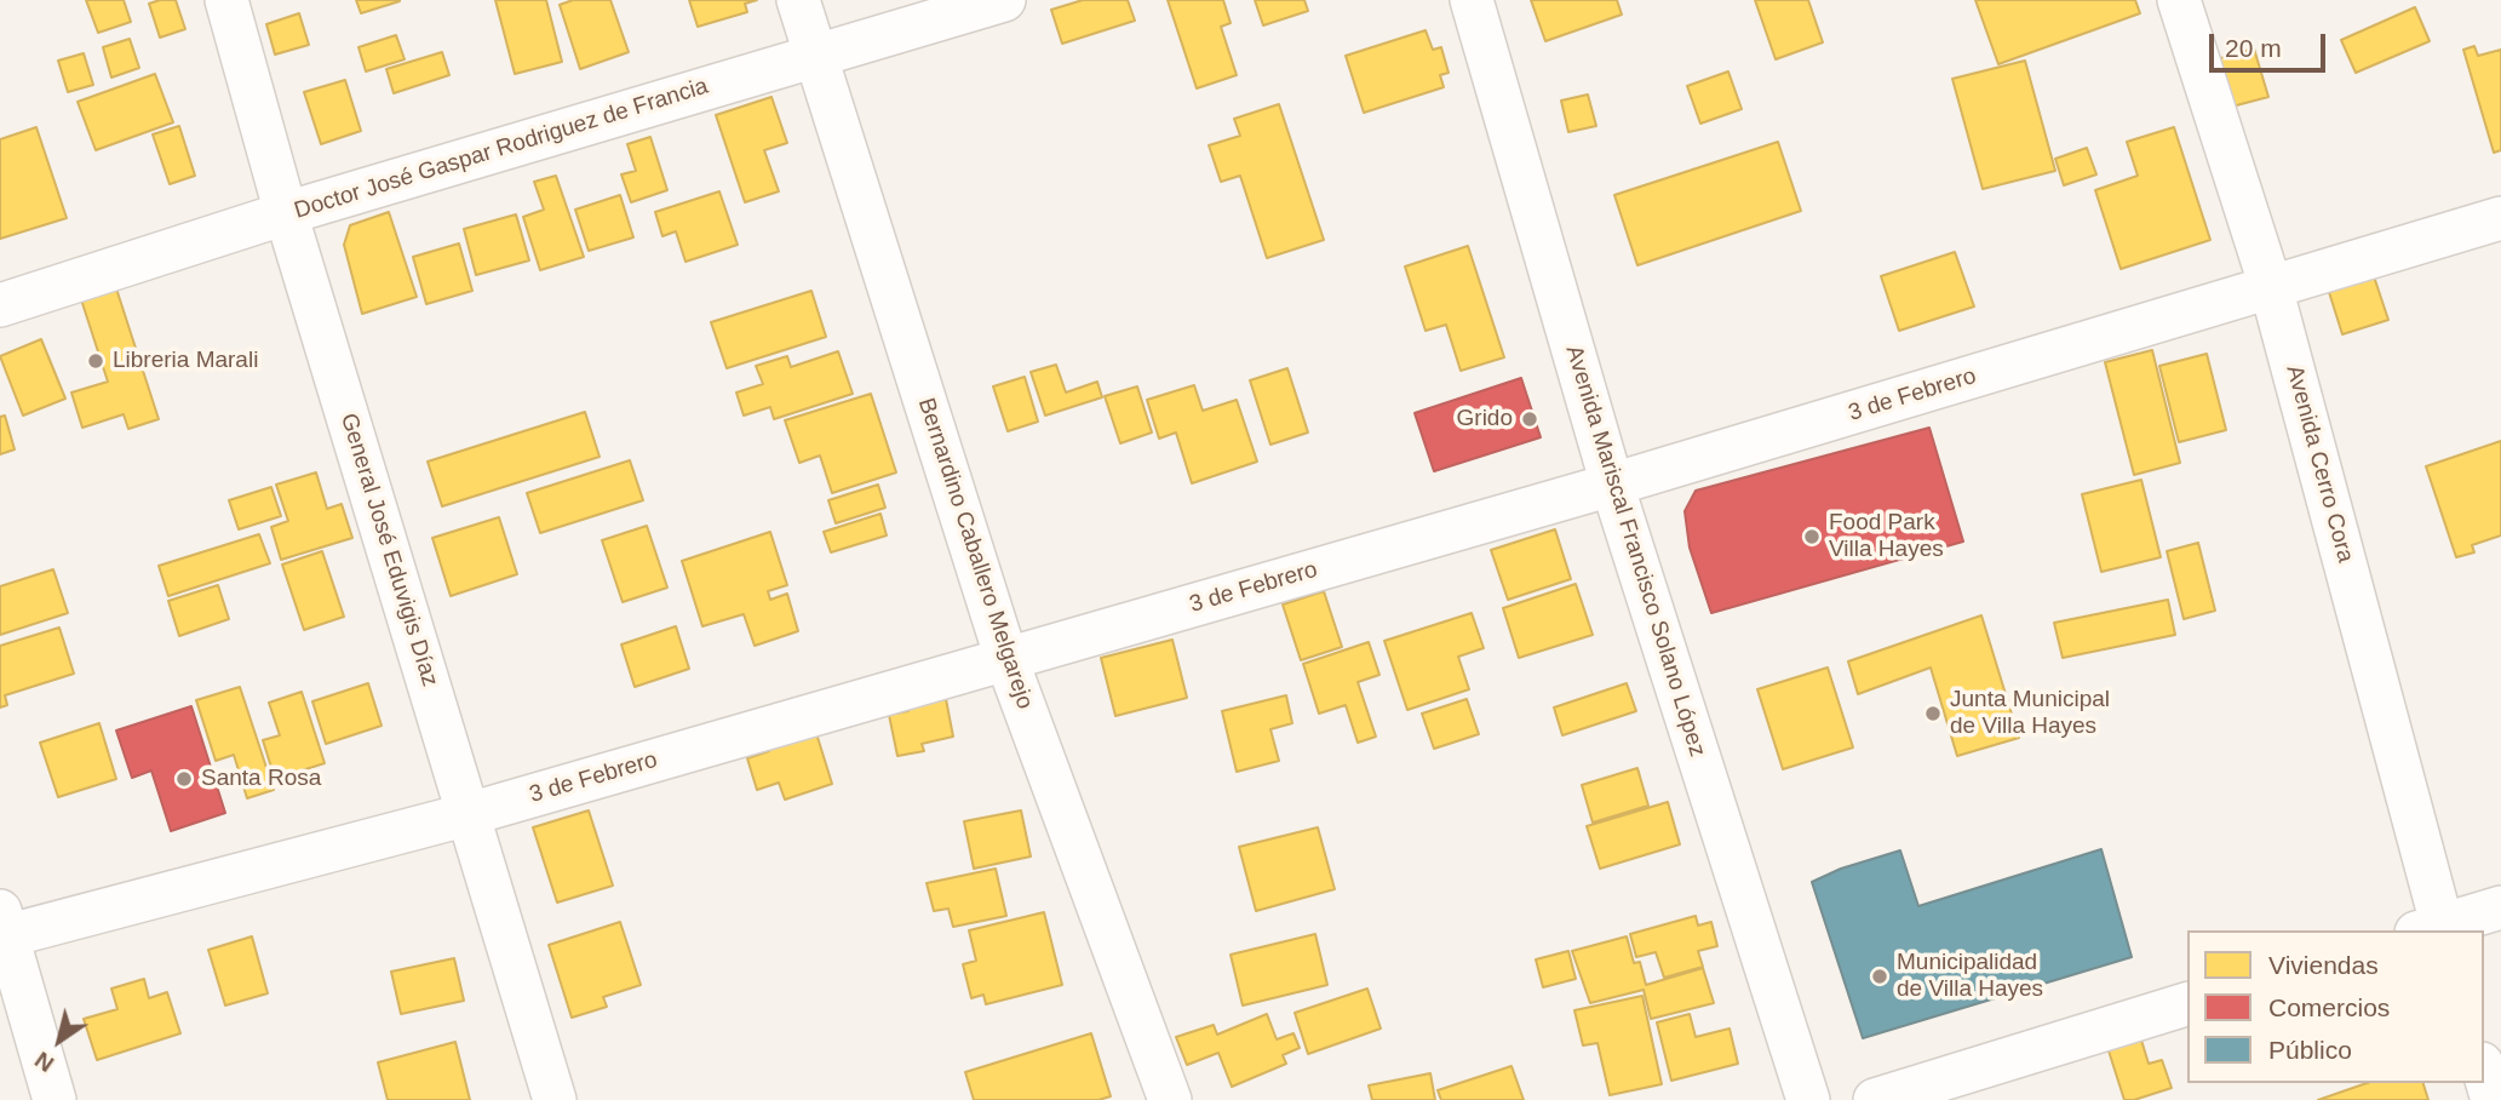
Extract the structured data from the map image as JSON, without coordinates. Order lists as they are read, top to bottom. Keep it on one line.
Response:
{"streets":{"street":["Doctor José Gaspar Rodriguez de Francia","3 de Febrero","Avenida Cerro Cora","General José Eduvigis Díaz","Avenida Mariscal Francisco Solano López","Bernardino Caballero Melgarejo"]},"crossings":[["Doctor José Gaspar Rodriguez de Francia","General José Eduvigis Díaz"],["Doctor José Gaspar Rodriguez de Francia","Bernardino Caballero Melgarejo"],["3 de Febrero","Avenida Cerro Cora"],["3 de Febrero","General José Eduvigis Díaz"],["3 de Febrero","Avenida Mariscal Francisco Solano López"],["3 de Febrero","Bernardino Caballero Melgarejo"]],"places":["Libreria Marali","Grido","Food Park Villa Hayes","Junta Municipal de Villa Hayes","Santa Rosa","Municipalidad de Villa Hayes"],"legend":["Viviendas","Comercios","Público"],"scale_bar":"20 m","north":"bottom left"}
